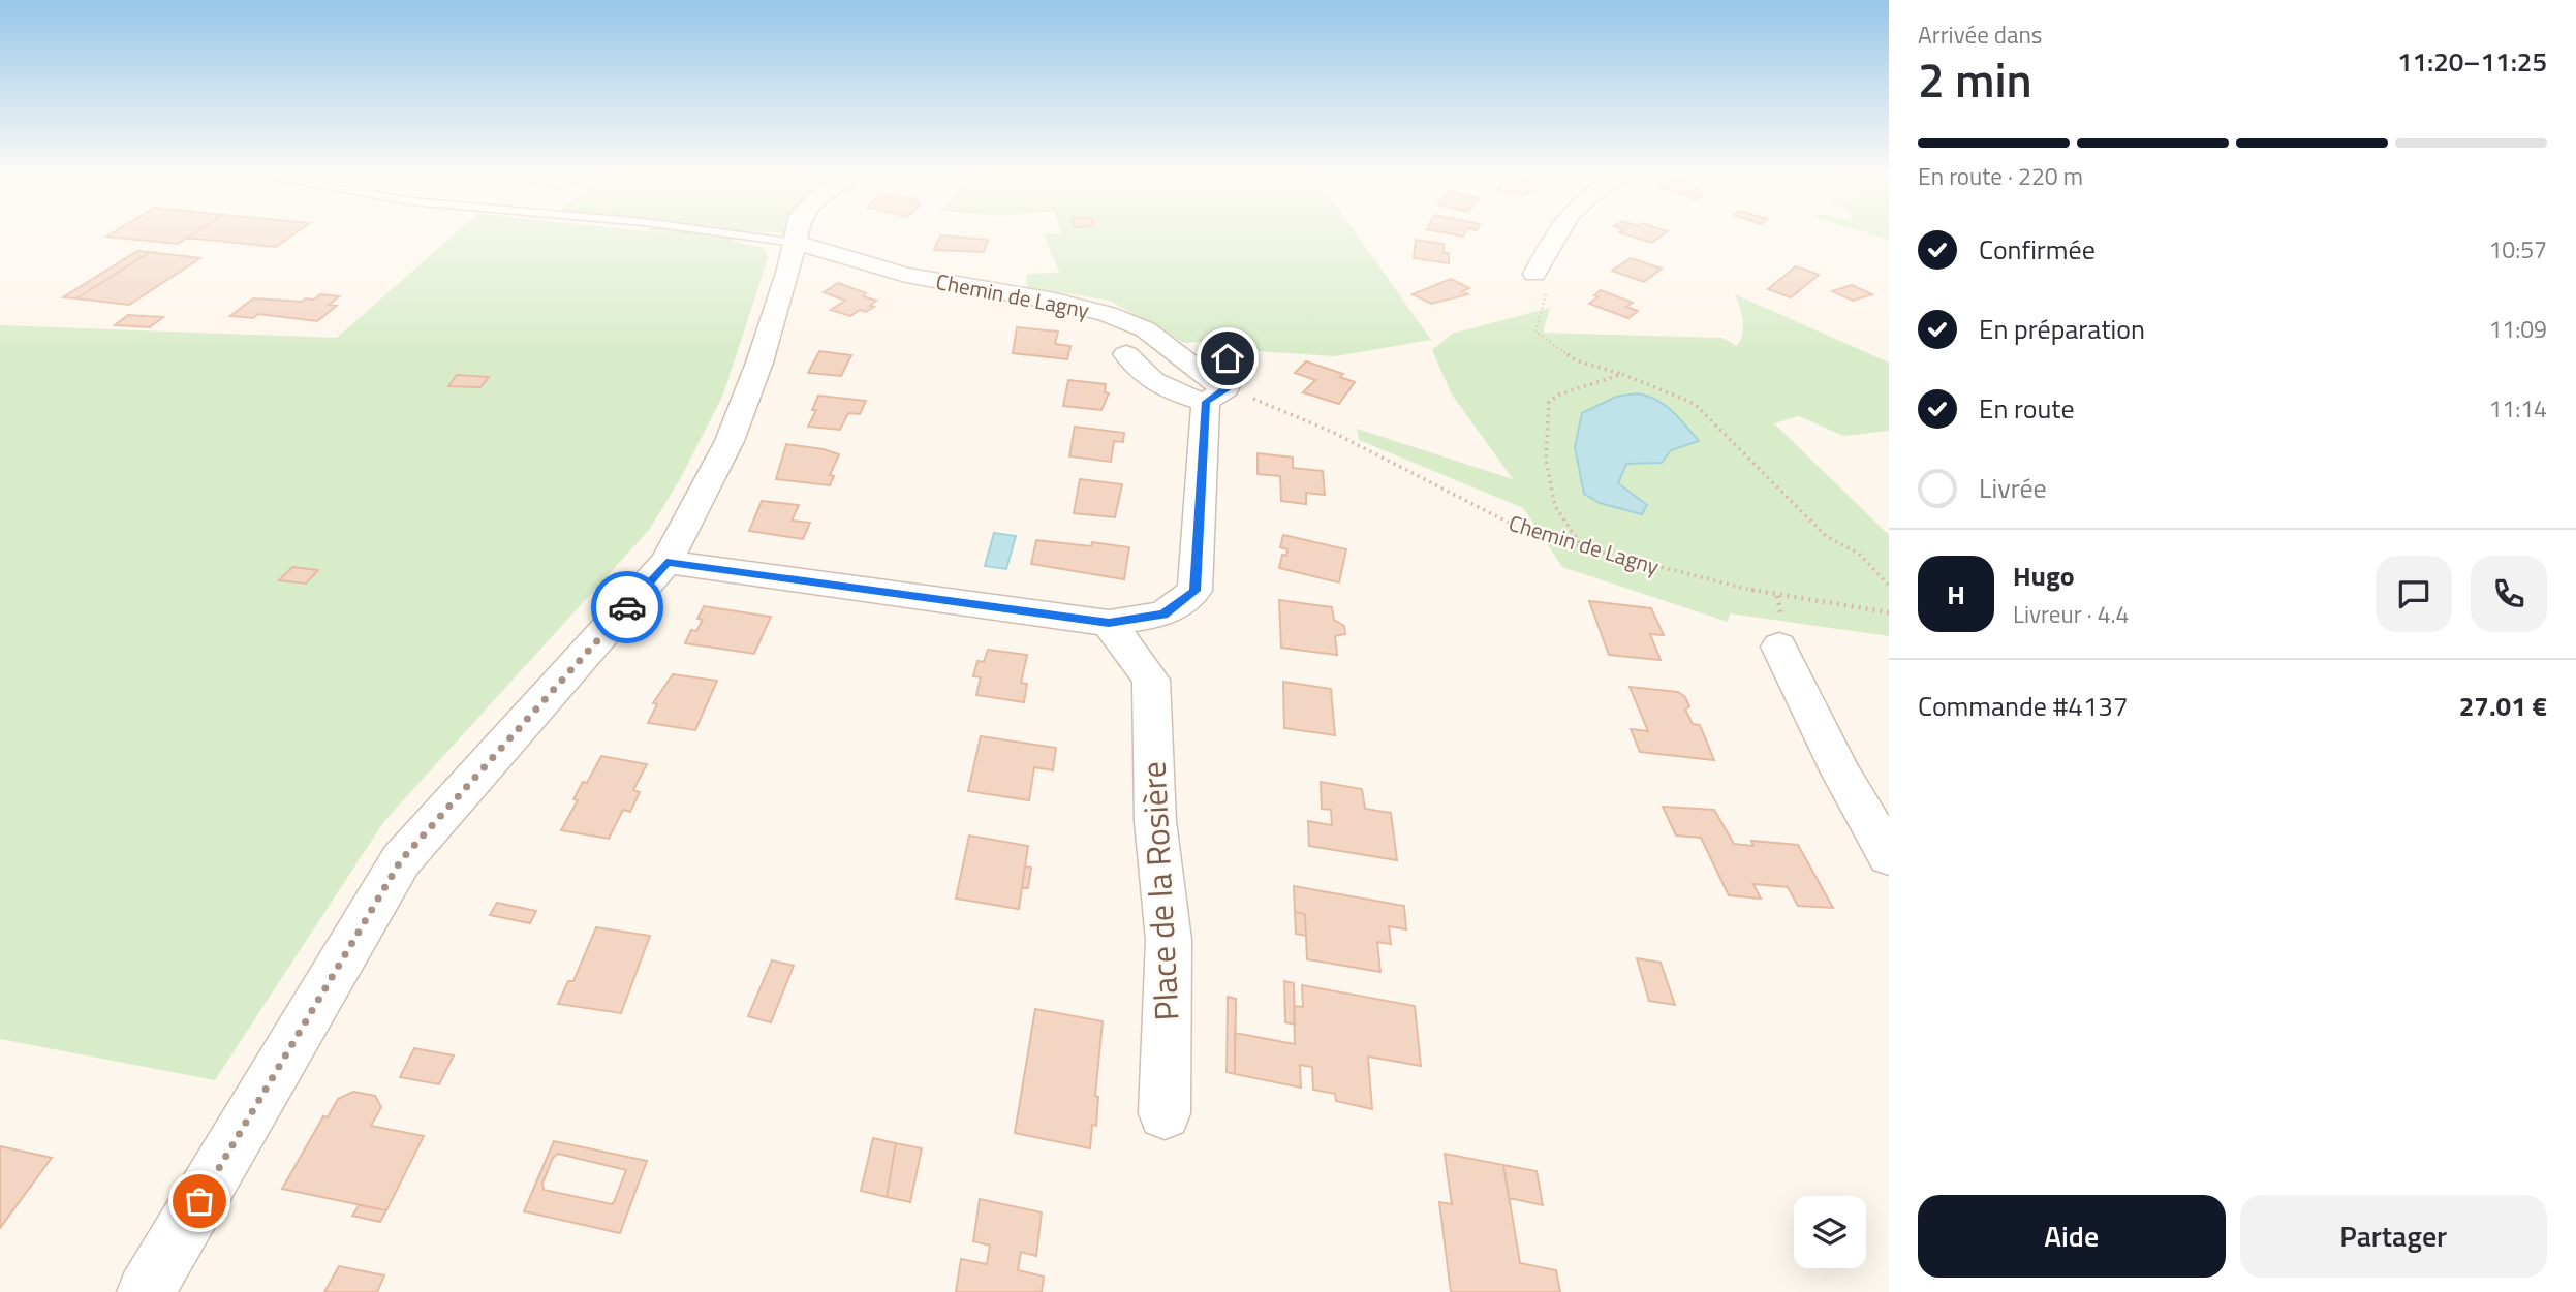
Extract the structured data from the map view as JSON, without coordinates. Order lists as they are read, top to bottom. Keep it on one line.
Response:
{"streets":{"street":["Chemin de Lagny","Place de la Rosière"]},"page":{"heading":["2 min","Arrivée dans","11:20–11:25"],"panel":["Hugo","Livreur · 4.4","Commande #4137","27.01 €"],"bar":"En route · 220 m","list":[["Confirmée","10:57"],["En préparation","11:09"],["En route","11:14"],"Livrée"],"round":"H","buttons":["Aide","Partager"]}}
